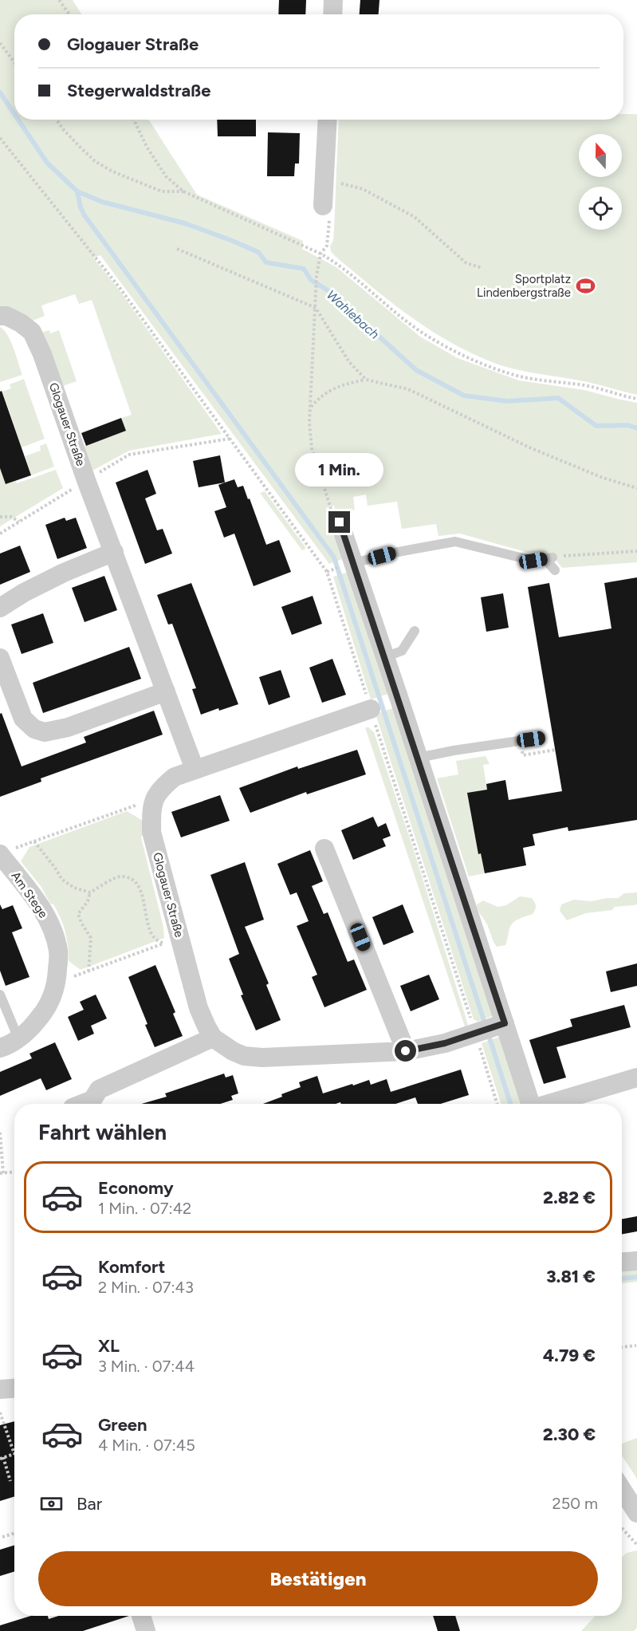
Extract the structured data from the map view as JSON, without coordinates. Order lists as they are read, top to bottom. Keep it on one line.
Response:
{"streets":{"street":["Glogauer Straße","Am Stege"]},"water":["Wahlebach"],"places":{"sports":["Sportplatz Lindenbergstraße"]},"north":"top","page":{"banner":["Glogauer Straße","Stegerwaldstraße"],"bubble":"1 Min.","heading":"Fahrt wählen","list":[{"name":"Economy","note":"1 Min. · 07:42","value":"2.82 €"},{"name":"Komfort","note":"2 Min. · 07:43","value":"3.81 €"},{"name":"XL","note":"3 Min. · 07:44","value":"4.79 €"},{"name":"Green","note":"4 Min. · 07:45","value":"2.30 €"}],"pay":["Bar","250 m"],"buttons":"Bestätigen"}}
